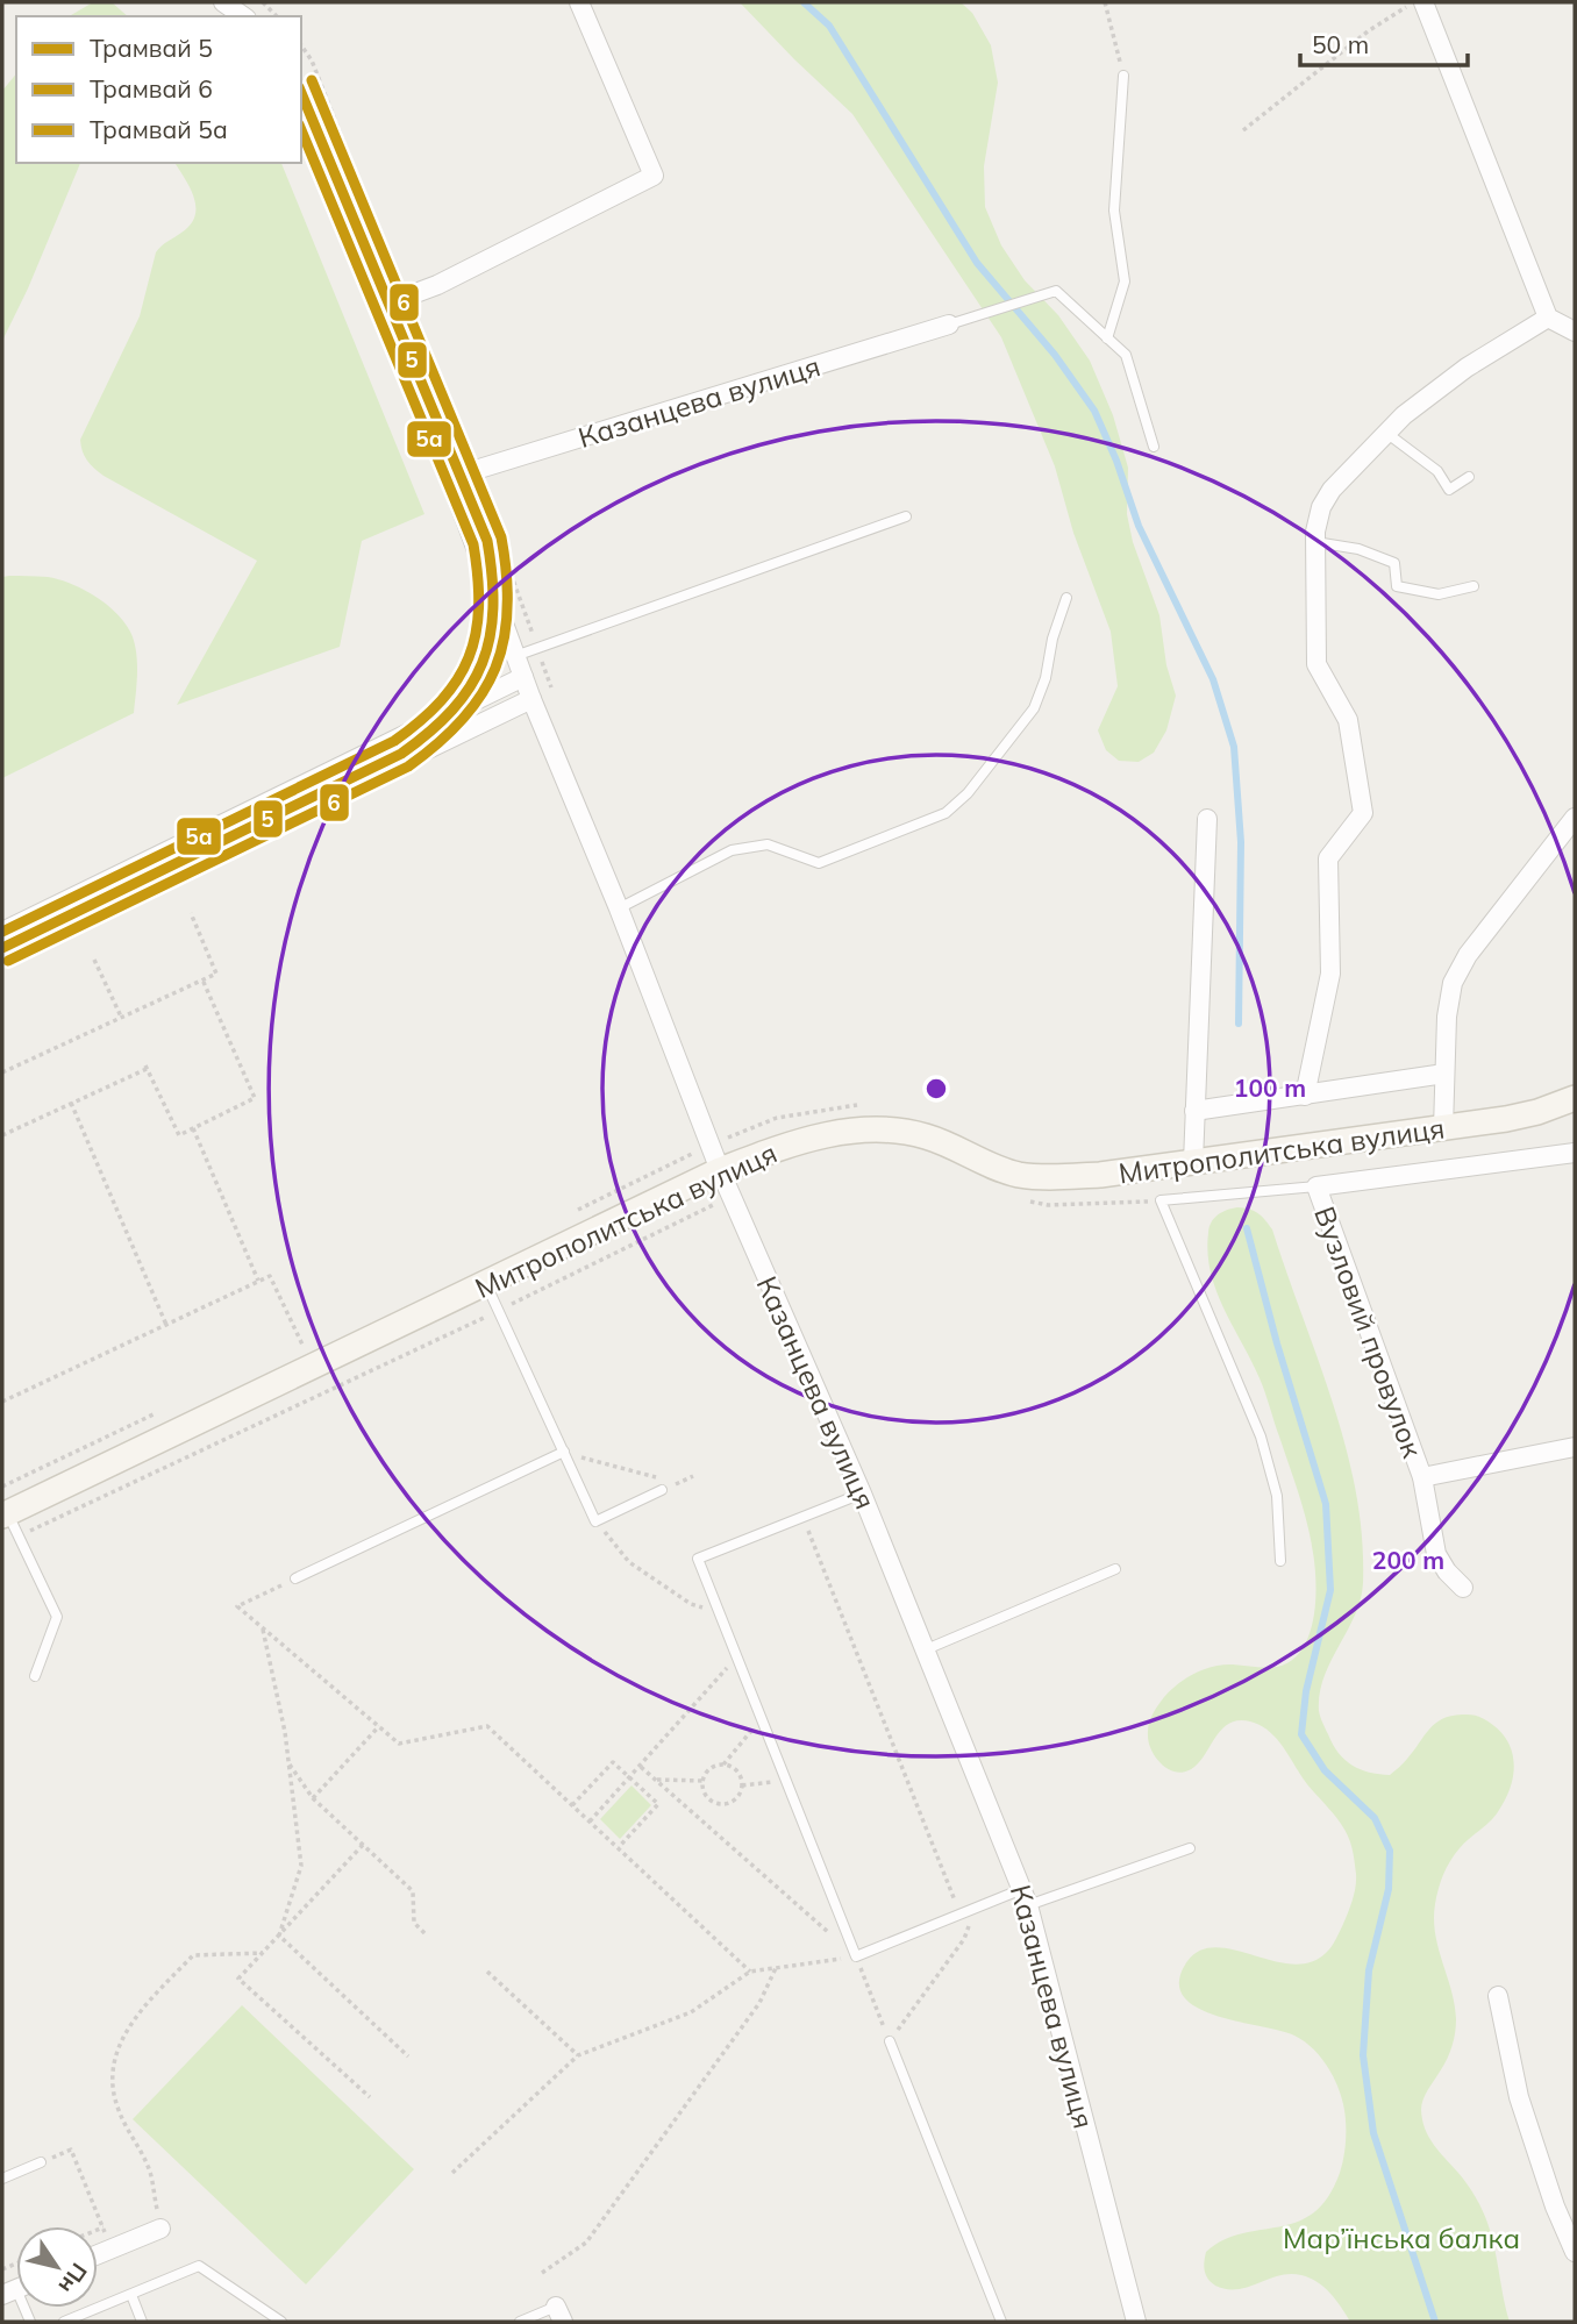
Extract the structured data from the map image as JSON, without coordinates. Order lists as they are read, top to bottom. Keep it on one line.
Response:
{"streets":{"main road":["Митрополитська вулиця"],"street":["Казанцева вулиця","Вузловий провулок"]},"crossings":[["Казанцева вулиця","Митрополитська вулиця"]],"parks":["Мар’їнська балка"],"lines":["tram line 6","tram line 5","tram line 5а"],"legend":["Трамвай 5","Трамвай 6","Трамвай 5а"],"scale_bar":"50 m","north":"bottom right","rings":["100 m","200 m"]}
